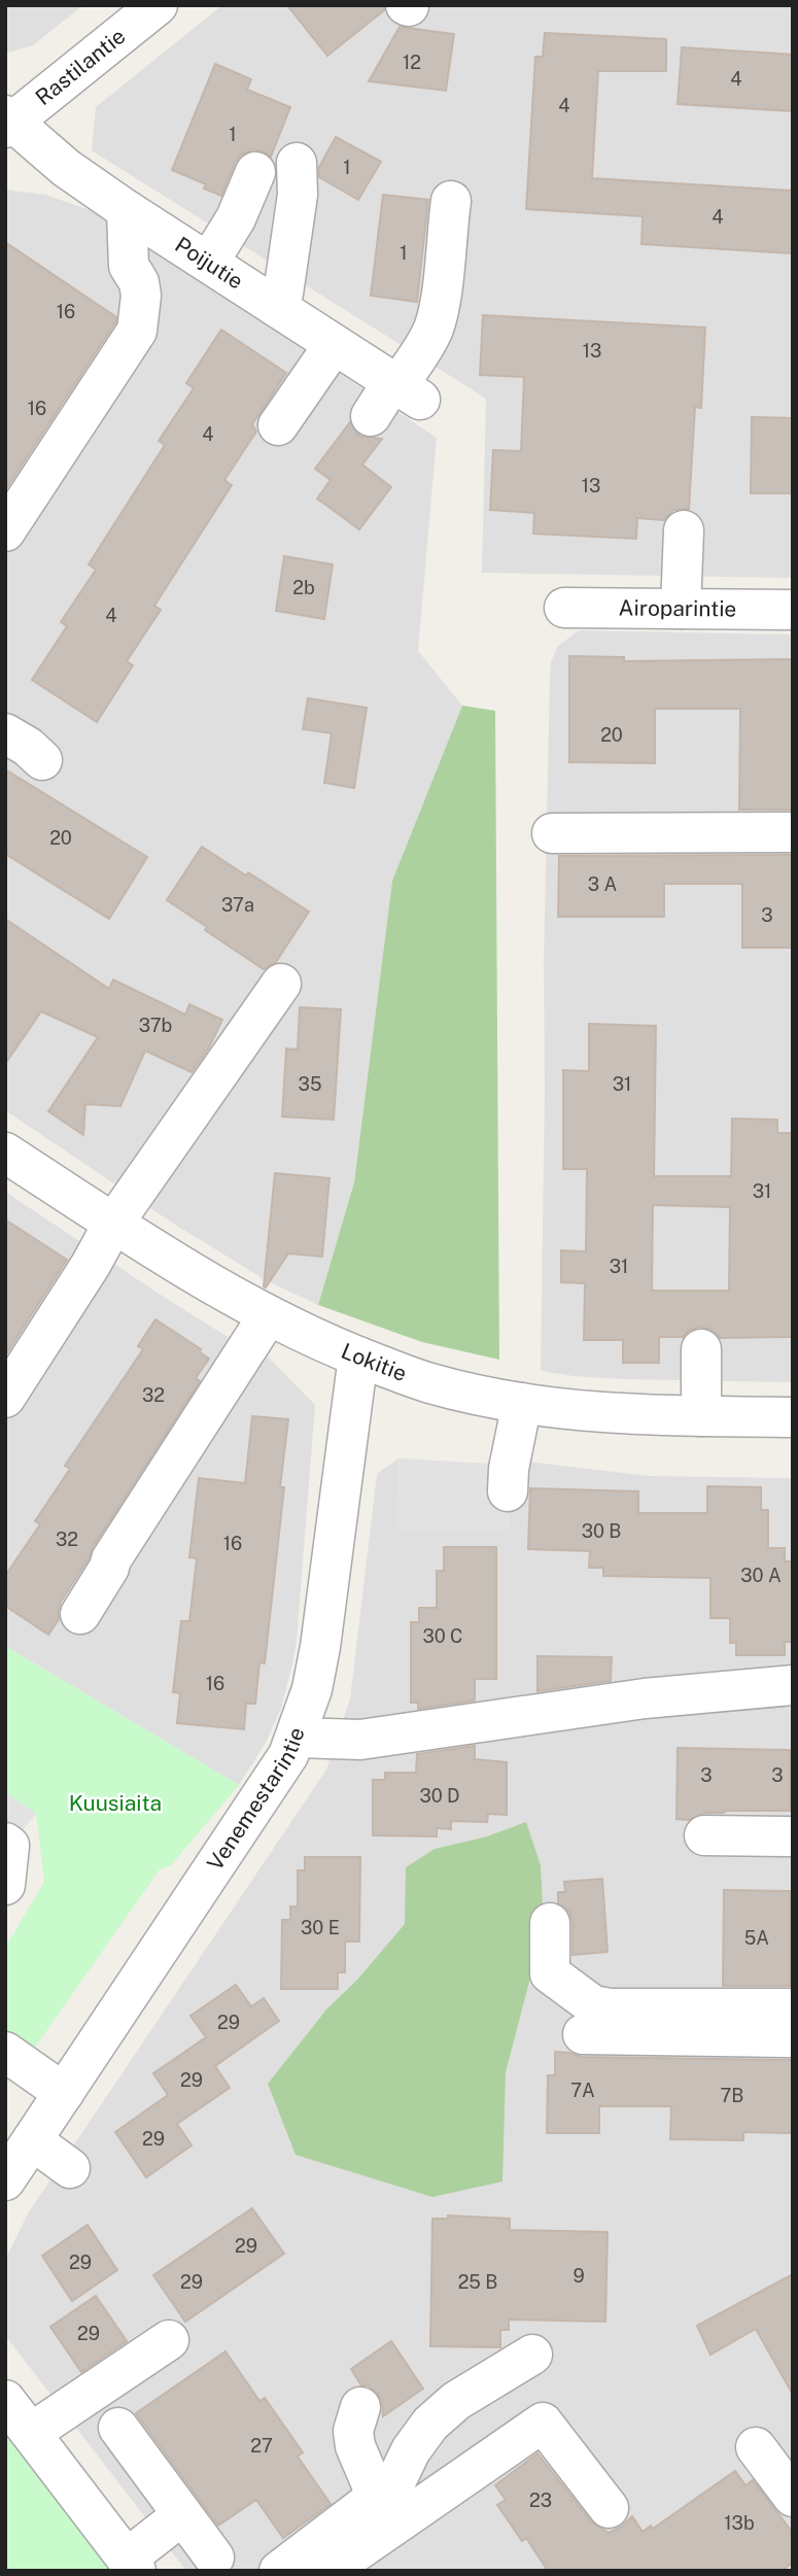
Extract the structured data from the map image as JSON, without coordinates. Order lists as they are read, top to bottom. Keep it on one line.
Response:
{"streets":{"street":["Rastilantie","Poijutie","Airoparintie","Lokitie","Venemestarintie"]},"crossings":[["Rastilantie","Poijutie"],["Lokitie","Venemestarintie"]],"parks":["Kuusiaita"],"house_numbers":["12","4","4","1","1","4","1","16","13","16","4","13","2b","4","20","20","3 A","37a","3","37b","35","31","31","31","32","30 B","32","16","30 A","30 C","16","3","3","30 D","30 E","5A","29","29","7A","7B","29","29","29","9","29","25 B","29","27","23","13b"]}
